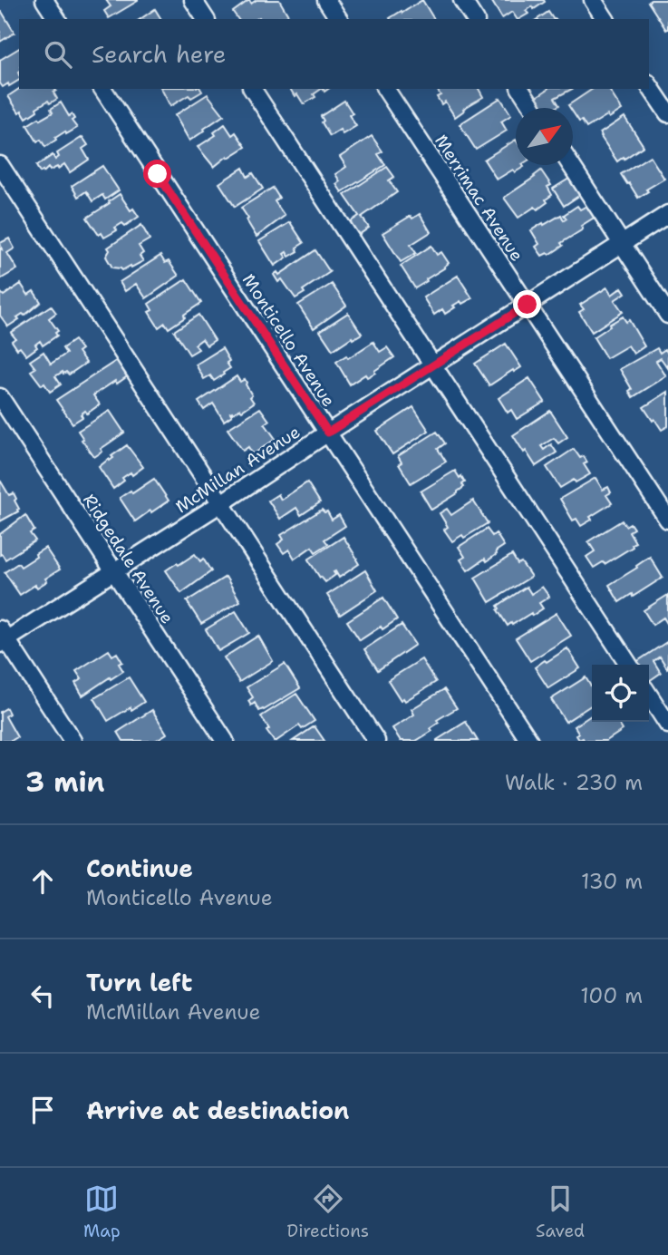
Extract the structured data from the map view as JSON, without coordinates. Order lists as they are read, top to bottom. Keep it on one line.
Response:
{"streets":{"street":["Merrimac Avenue","Monticello Avenue","McMillan Avenue","Ridgedale Avenue"]},"crossings":[["Merrimac Avenue","McMillan Avenue"],["Monticello Avenue","McMillan Avenue"],["McMillan Avenue","Ridgedale Avenue"]],"north":"top right","page":{"search":"Search here","heading":["3 min","Walk · 230 m"],"list":[["Continue","Monticello Avenue","130 m"],["Turn left","McMillan Avenue","100 m"],"Arrive at destination"],"nav":["Map","Directions","Saved"]}}
